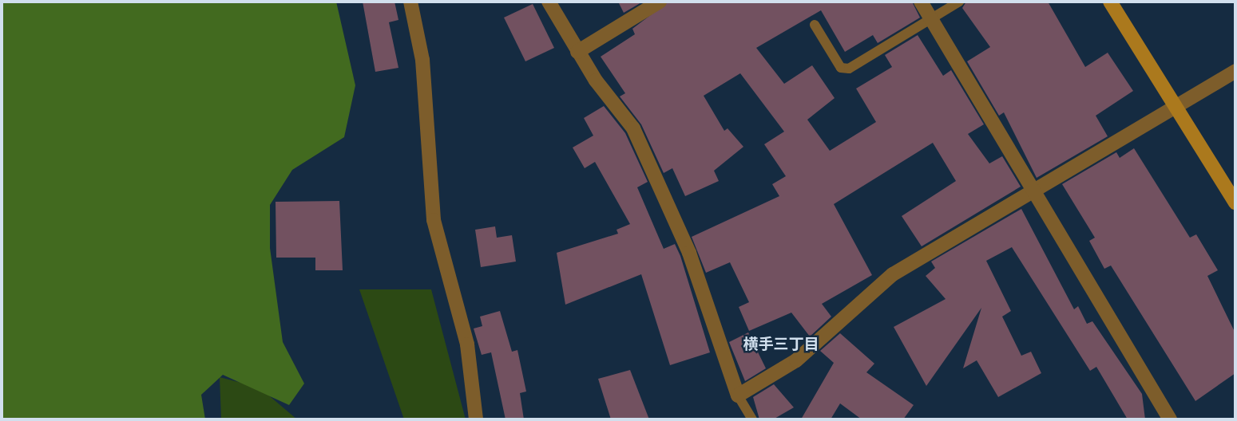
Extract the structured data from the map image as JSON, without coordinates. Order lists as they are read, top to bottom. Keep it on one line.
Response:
{"districts":["横手三丁目"]}
